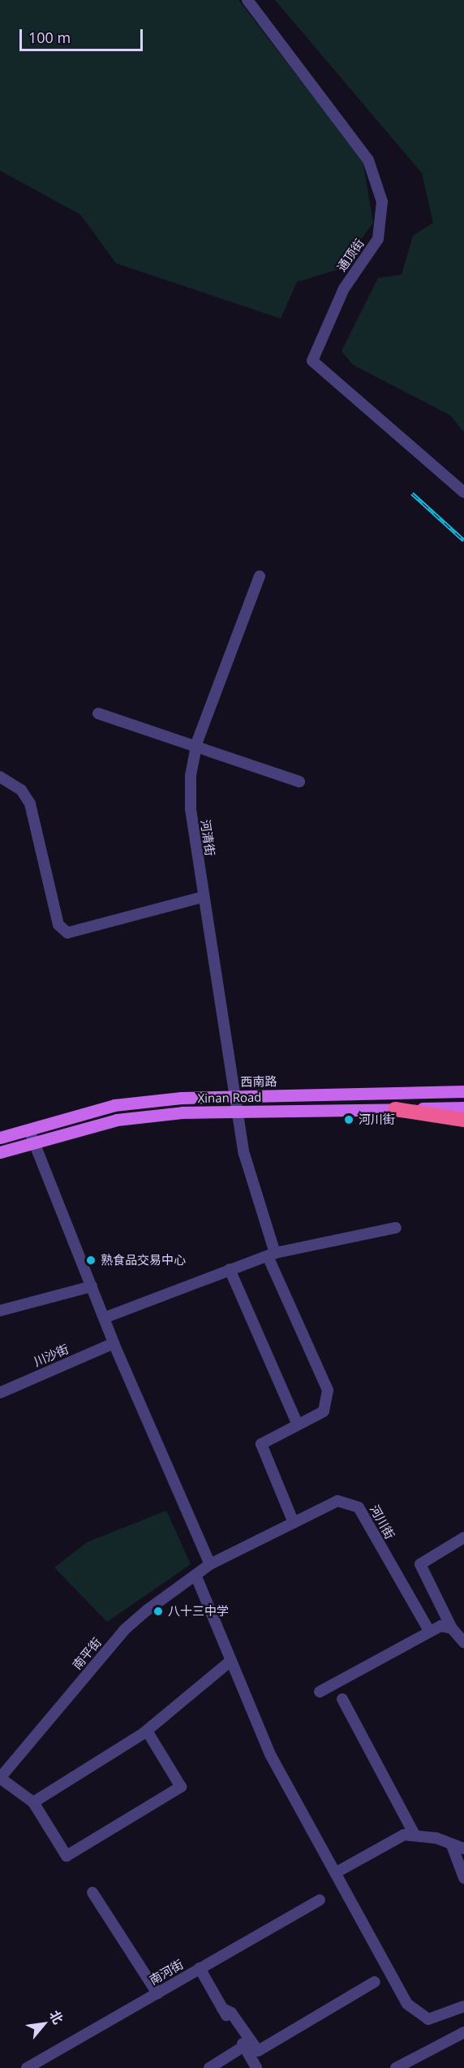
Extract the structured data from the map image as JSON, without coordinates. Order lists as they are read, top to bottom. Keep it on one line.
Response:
{"streets":{"main road":["西南路","Xinan Road"],"street":["通顶街","河清街","川沙街","河川街","南平街","南河街"]},"crossings":[["河清街","西南路"],["河清街","Xinan Road"],["河川街","南平街"]],"places":["河川街","熟食品交易中心","八十三中学"],"scale_bar":"100 m","north":"top right"}
